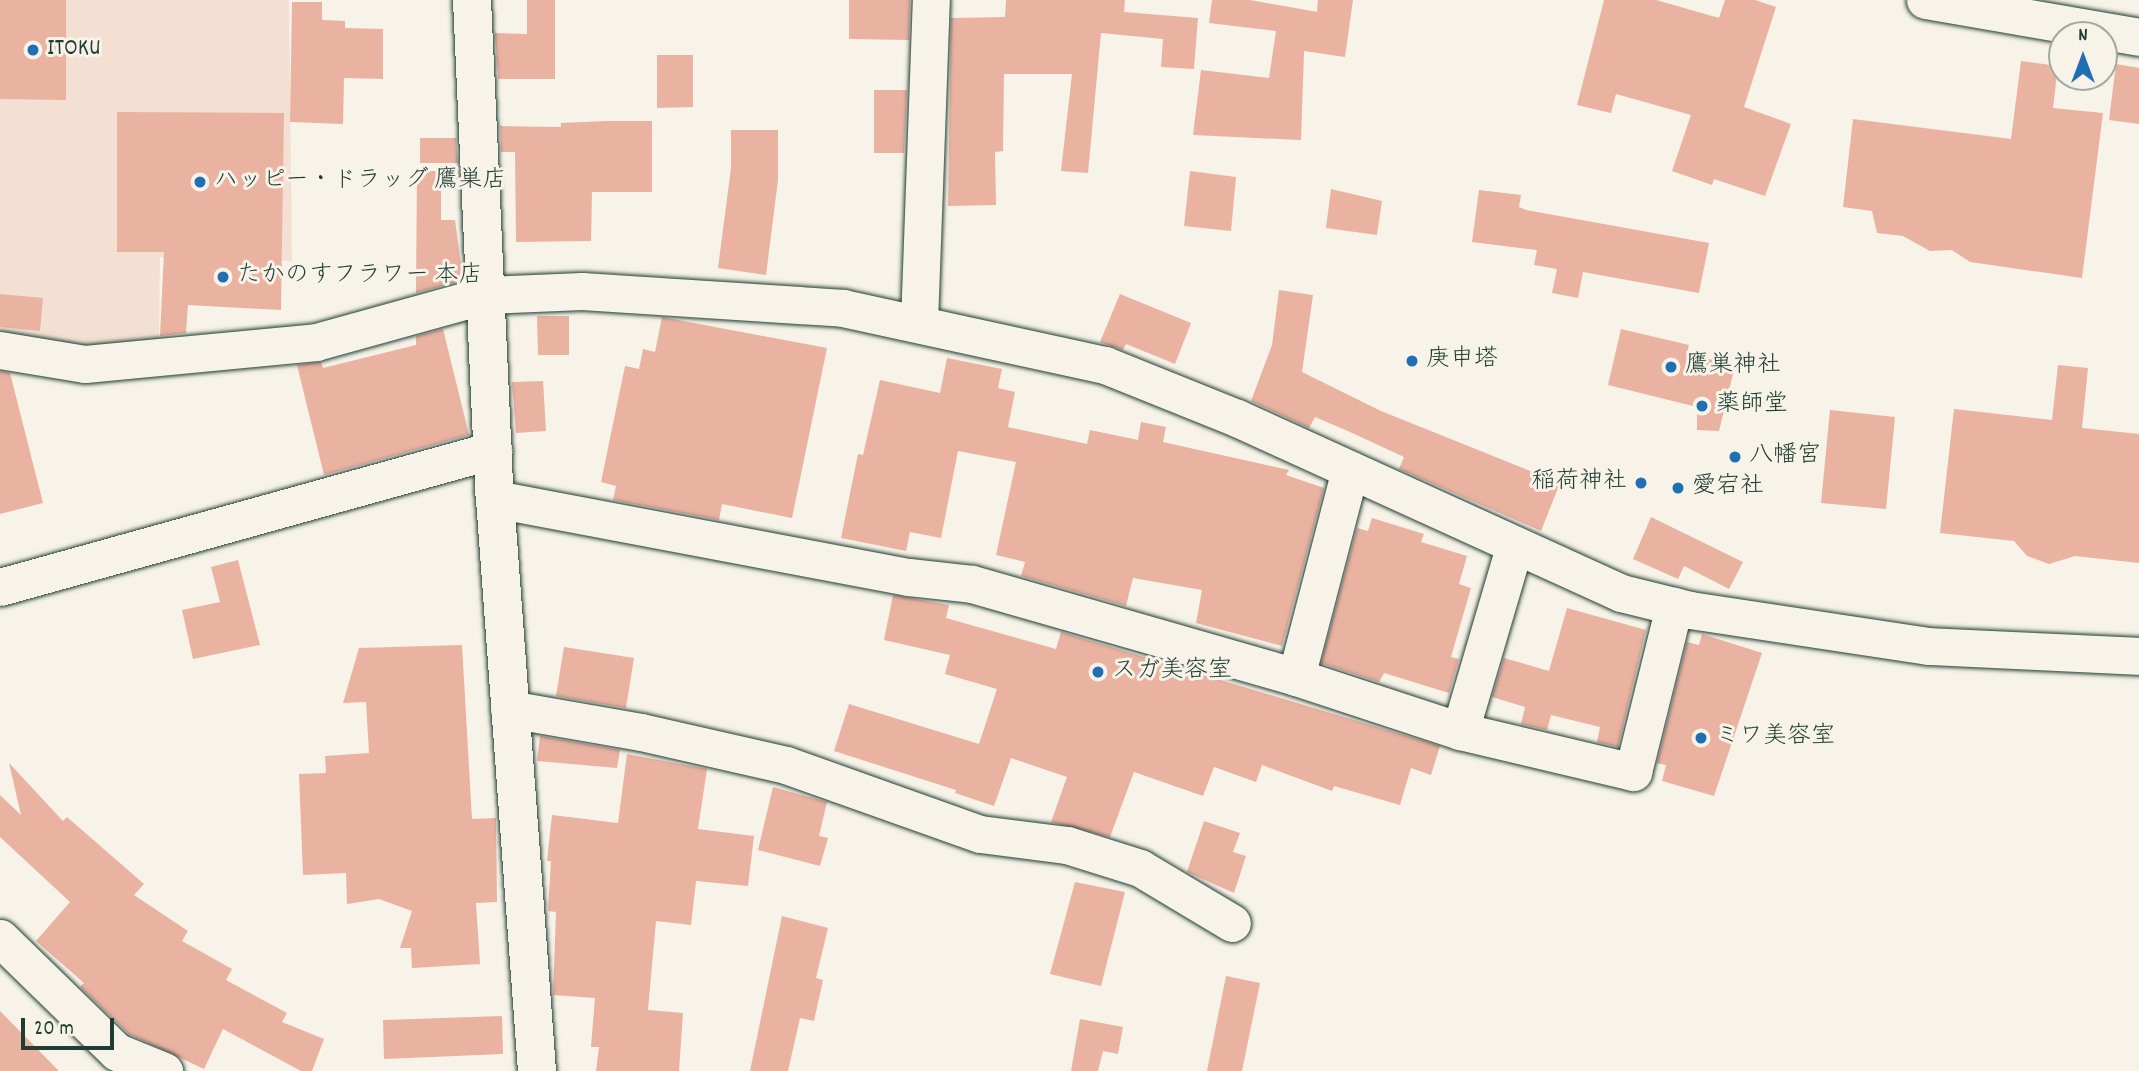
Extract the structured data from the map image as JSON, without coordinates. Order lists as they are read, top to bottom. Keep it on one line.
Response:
{"places":["ITOKU","ハッピー・ドラッグ 鷹巣店","たかのすフラワー 本店","庚申塔","鷹巣神社","薬師堂","八幡宮","稲荷神社","愛宕社","スガ美容室","ミワ美容室"],"scale_bar":"20 m","north":"top"}
